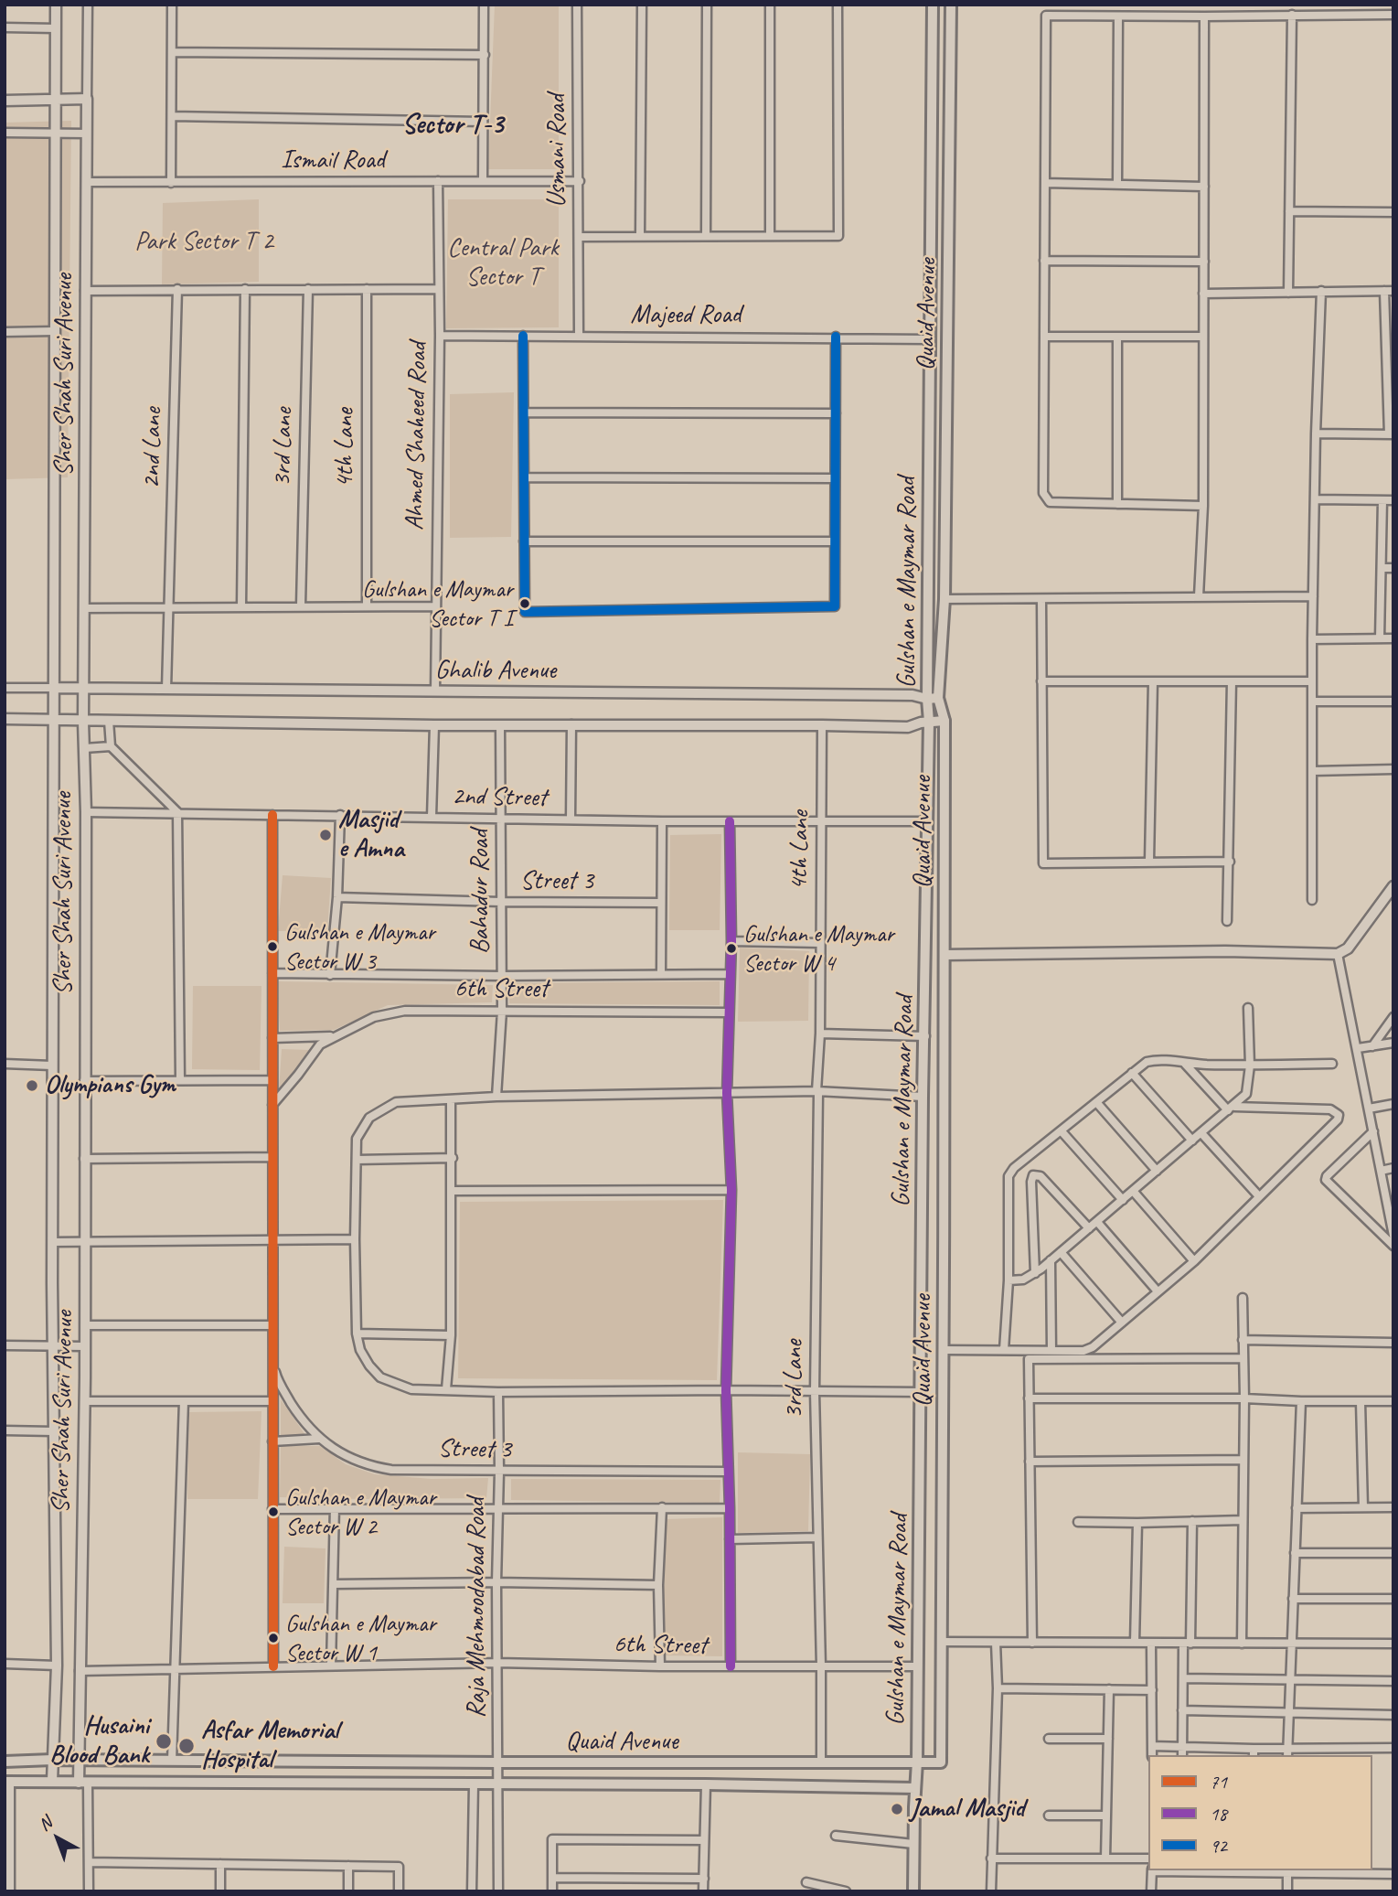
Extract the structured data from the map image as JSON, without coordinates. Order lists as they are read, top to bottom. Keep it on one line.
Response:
{"streets":{"main road":["Quaid Avenue","Gulshan e Maymar Road"],"street":["Usmani Road","Ismail Road","Majeed Road","Sher Shah Suri Avenue","Ahmed Shaheed Road","3rd Lane","2nd Lane","4th Lane","Ghalib Avenue","2nd Street","Street 3","Bahadur Road","6th Street","Raja Mehmoodabad Road"]},"crossings":[["Usmani Road","Ismail Road"],["Usmani Road","Majeed Road"],["Ismail Road","Sher Shah Suri Avenue"],["Ismail Road","Ahmed Shaheed Road"],["Quaid Avenue","Sher Shah Suri Avenue"],["Quaid Avenue","3rd Lane"],["Quaid Avenue","Gulshan e Maymar Road"],["Quaid Avenue","Ghalib Avenue"],["Quaid Avenue","Raja Mehmoodabad Road"],["Majeed Road","Ahmed Shaheed Road"],["Majeed Road","Gulshan e Maymar Road"],["Sher Shah Suri Avenue","Ghalib Avenue"],["Sher Shah Suri Avenue","2nd Street"],["Sher Shah Suri Avenue","6th Street"],["Ahmed Shaheed Road","Ghalib Avenue"],["3rd Lane","4th Lane"],["3rd Lane","6th Street"],["2nd Lane","Ghalib Avenue"],["4th Lane","Ghalib Avenue"],["4th Lane","2nd Street"],["Gulshan e Maymar Road","Ghalib Avenue"],["Gulshan e Maymar Road","2nd Street"],["Gulshan e Maymar Road","6th Street"],["Ghalib Avenue","Bahadur Road"],["2nd Street","Bahadur Road"],["Street 3","Bahadur Road"],["Street 3","Raja Mehmoodabad Road"],["Bahadur Road","6th Street"],["6th Street","Raja Mehmoodabad Road"]],"districts":["Sector T-3"],"parks":["Park Sector T 2","Central Park Sector T"],"places":["Gulshan e Maymar Sector T I","Masjid e Amna","Gulshan e Maymar Sector W 3","Gulshan e Maymar Sector W 4","Olympians Gym","Gulshan e Maymar Sector W 2","Gulshan e Maymar Sector W 1","Husaini Blood Bank","Asfar Memorial Hospital","Jamal Masjid"],"lines":["transit line 92","transit line 71","transit line 18"],"legend":["71","18","92"],"north":"top left"}
